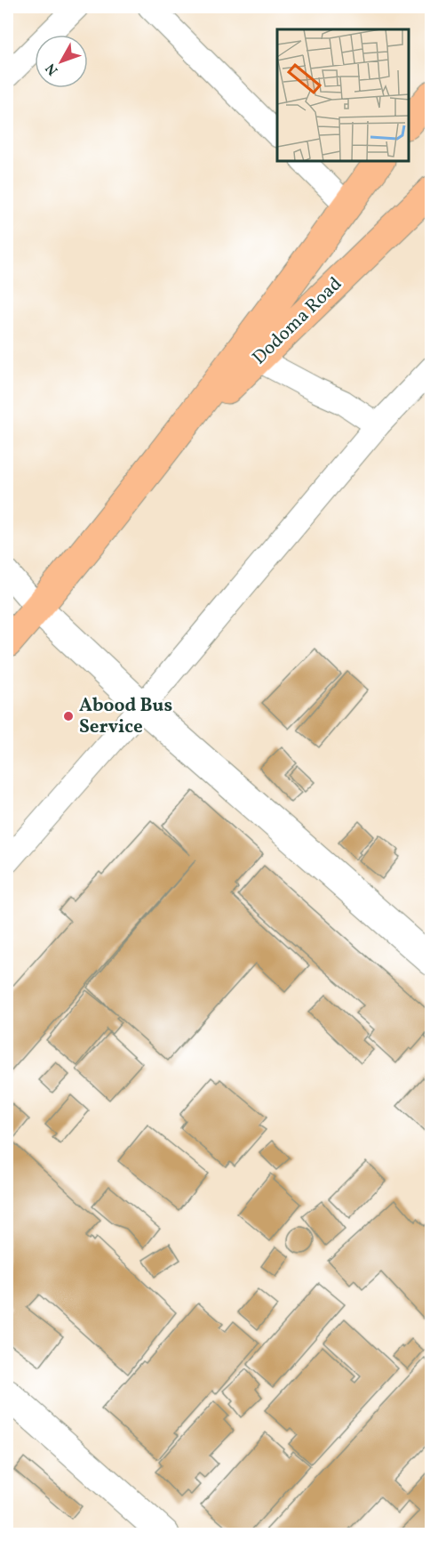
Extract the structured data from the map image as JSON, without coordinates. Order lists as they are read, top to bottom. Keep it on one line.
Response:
{"streets":{"highway":["Dodoma Road"]},"places":["Abood Bus Service"],"north":"bottom left"}
